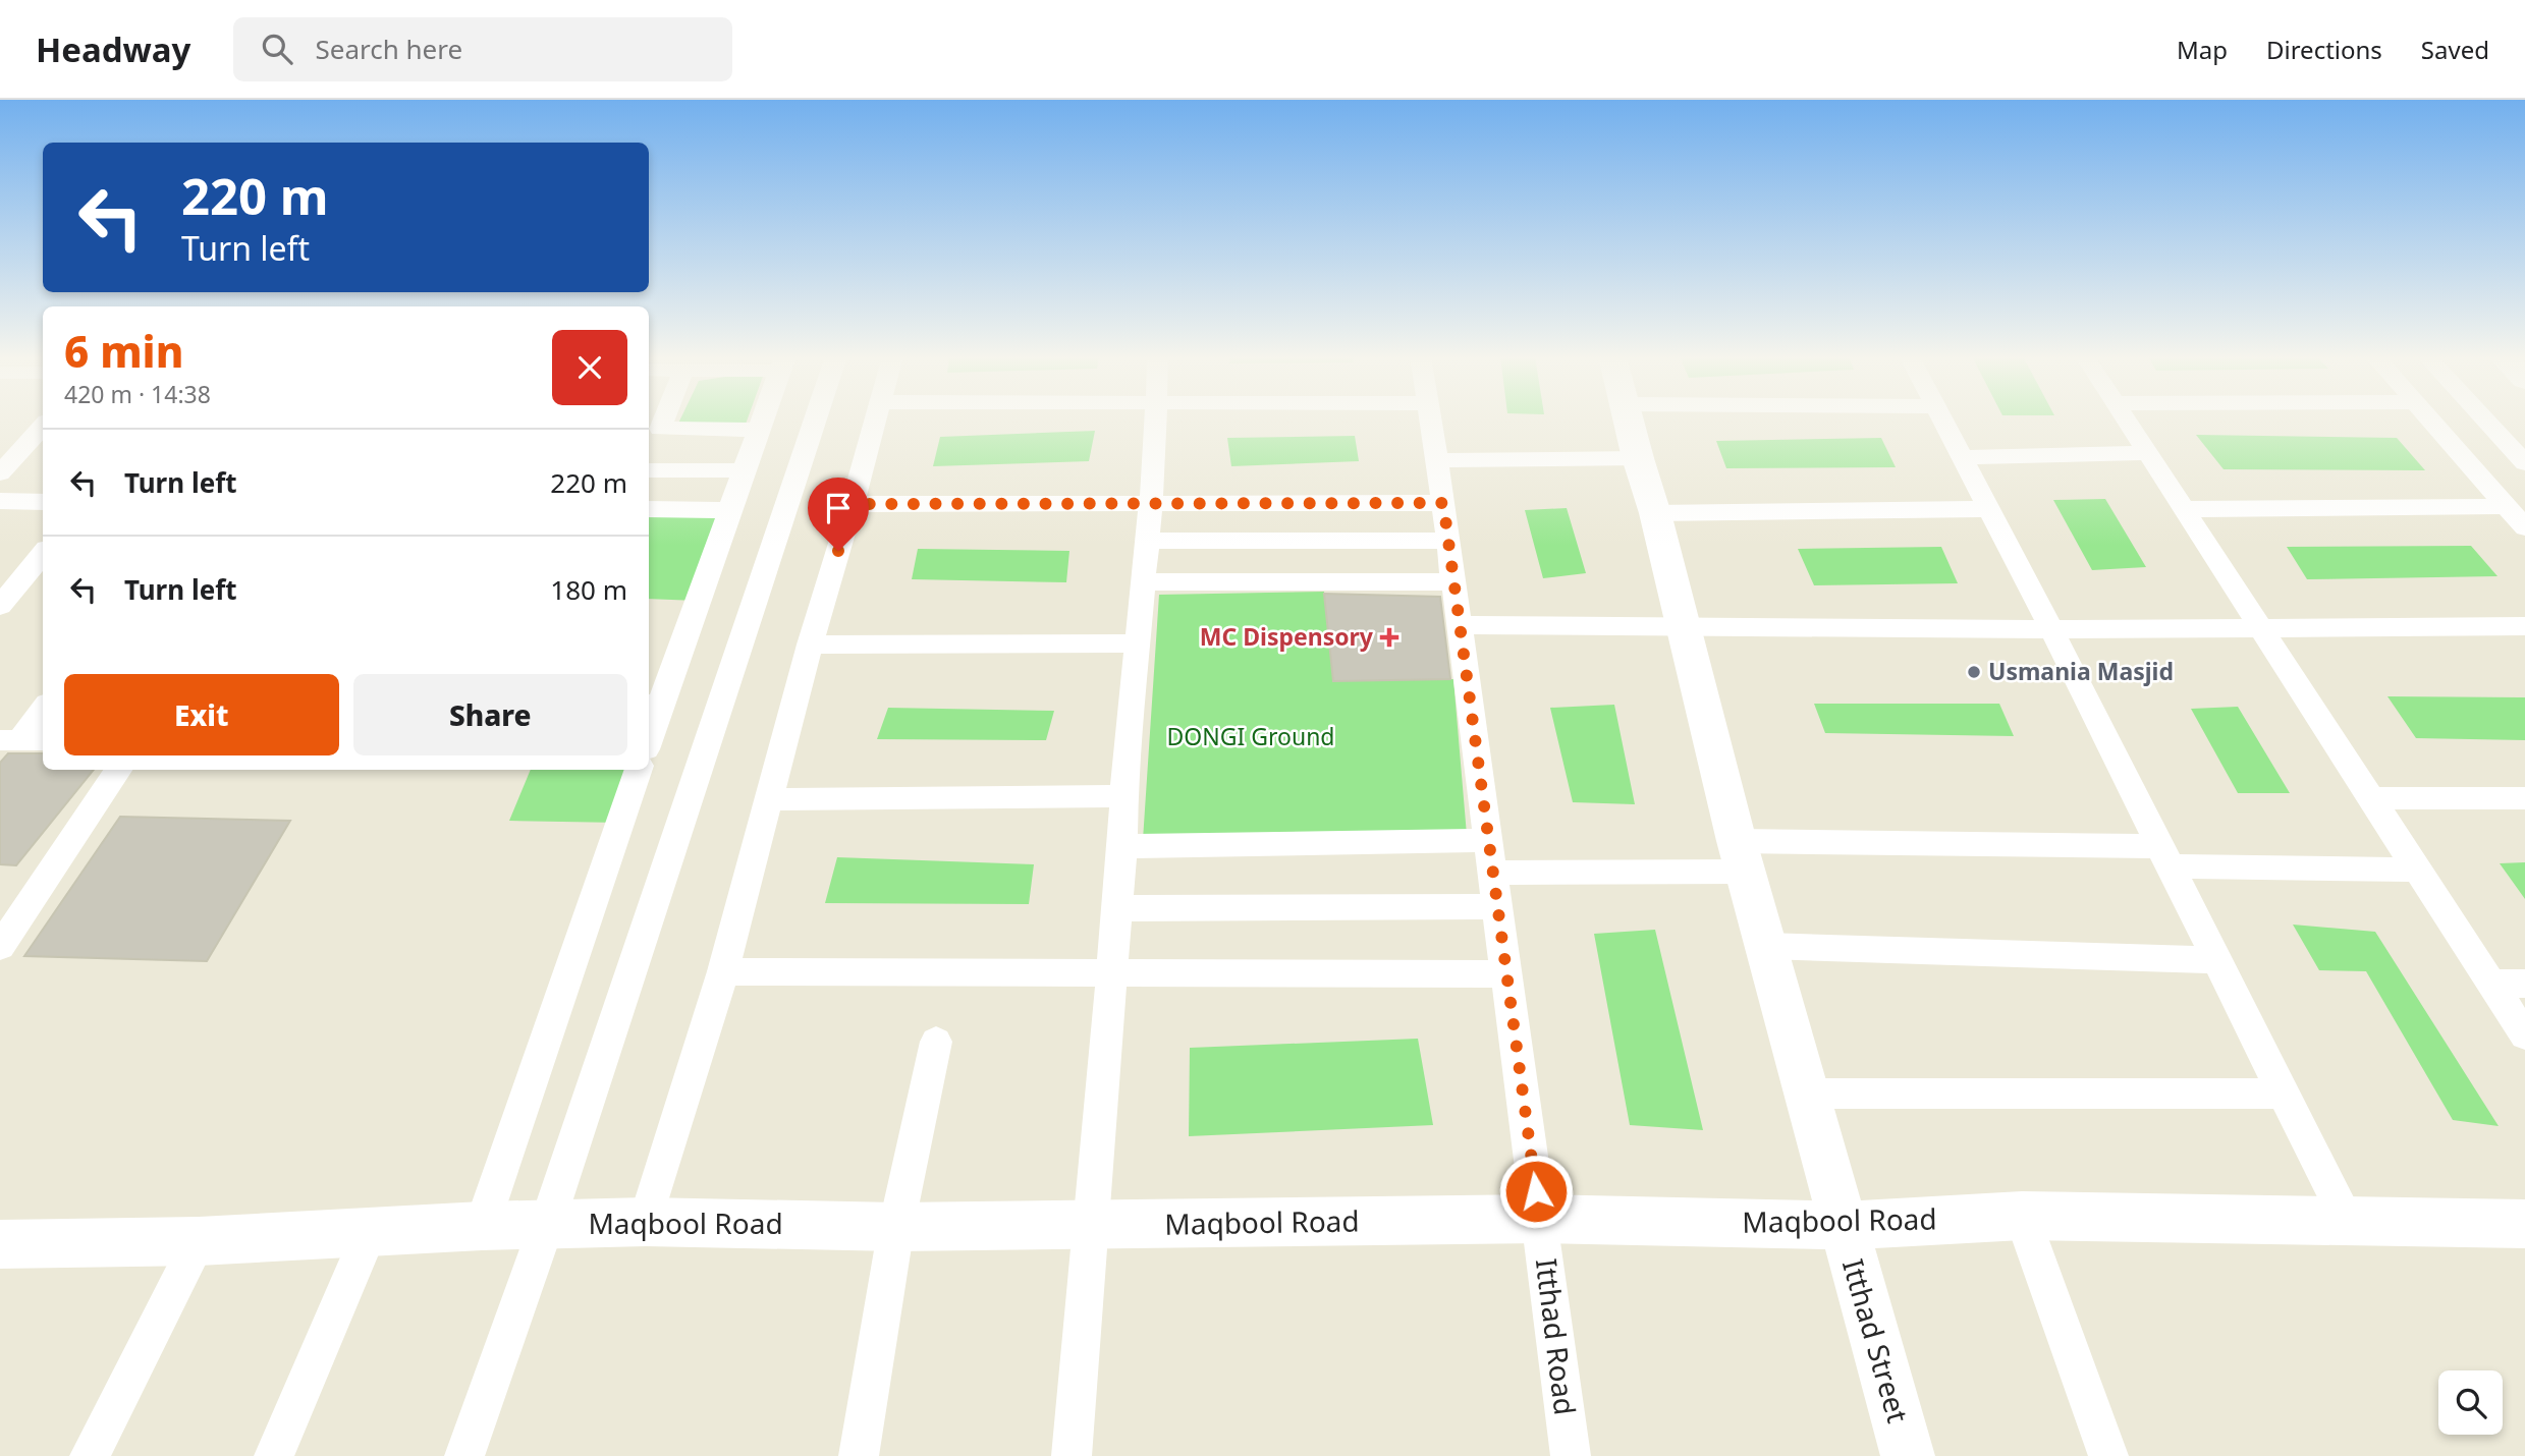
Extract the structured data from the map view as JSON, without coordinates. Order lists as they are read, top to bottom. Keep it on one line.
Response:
{"streets":{"street":["Maqbool Road","Itthad Road","Itthad Street"]},"crossings":[["Maqbool Road","Itthad Road"],["Maqbool Road","Itthad Street"]],"parks":["DONGI Ground"],"places":{"health":["MC Dispensory"],"other":["Usmania Masjid"]},"page":{"header":"Headway","search":"Search here","nav":["Map","Directions","Saved"],"turn":["220 m","Turn left"],"heading":["6 min","420 m · 14:38"],"list":[{"name":"Turn left","value":"220 m"},{"name":"Turn left","value":"180 m"}],"buttons":["Exit","Share"]}}
